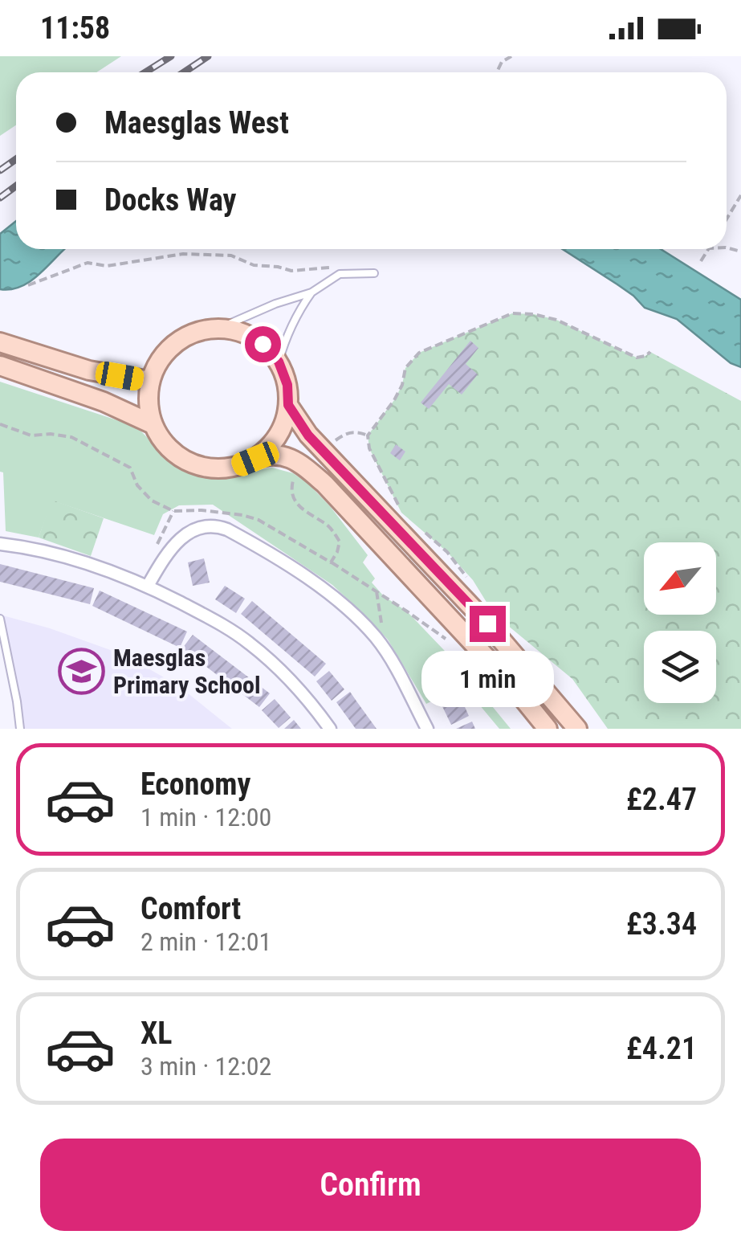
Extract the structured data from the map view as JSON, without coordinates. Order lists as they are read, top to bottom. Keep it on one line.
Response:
{"places":{"school or university":["Maesglas Primary School"]},"north":"bottom left","page":{"status":"11:58","banner":["Maesglas West","Docks Way"],"bubble":"1 min","list":[{"name":"Economy","note":"1 min · 12:00","value":"£2.47"},{"name":"Comfort","note":"2 min · 12:01","value":"£3.34"},{"name":"XL","note":"3 min · 12:02","value":"£4.21"}],"buttons":"Confirm"}}
